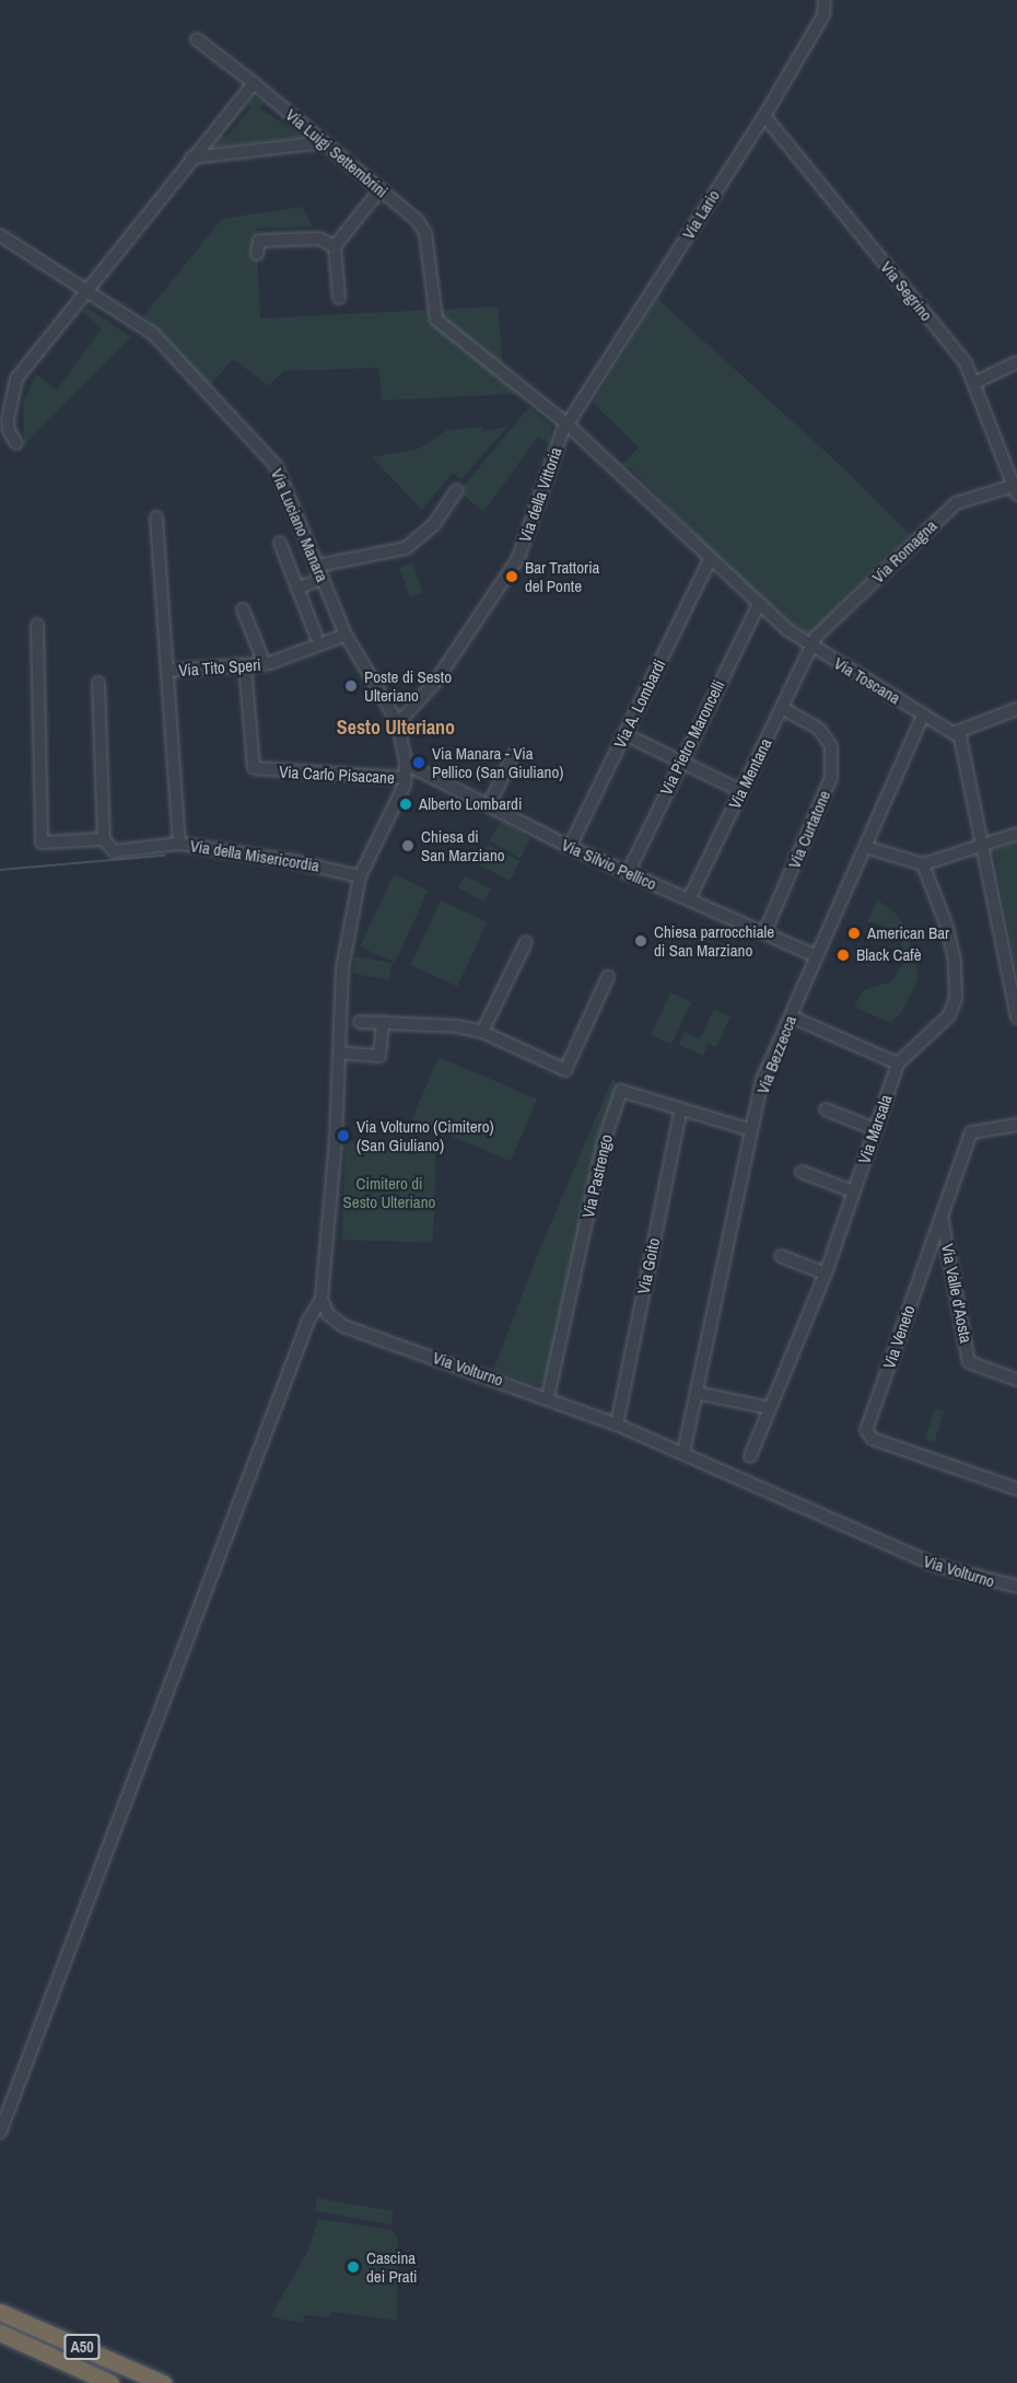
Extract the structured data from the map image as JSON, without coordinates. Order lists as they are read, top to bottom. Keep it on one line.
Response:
{"streets":{"highway":["A50"],"street":["Via Luigi Settembrini","Via Lario","Via Segrino","Via della Vittoria","Via Luciano Manara","Via Romagna","Via Tito Speri","Via Toscana","Via A. Lombardi","Via Pietro Maroncelli","Via Mentana","Via Carlo Pisacane","Via Curtatone","Via della Misericordia","Via Silvio Pellico","Via Bezzecca","Via Marsala","Via Pastrengo","Via Goito","Via Valle d'Aosta","Via Veneto","Via Volturno"]},"crossings":[["Via Luigi Settembrini","Via Lario"],["Via Luigi Settembrini","Via della Vittoria"],["Via Luigi Settembrini","Via Toscana"],["Via Lario","Via Segrino"],["Via Lario","Via della Vittoria"],["Via Lario","Via Toscana"],["Via Segrino","Via Romagna"],["Via della Vittoria","Via Luciano Manara"],["Via della Vittoria","Via Toscana"],["Via Luciano Manara","Via Tito Speri"],["Via Luciano Manara","Via Carlo Pisacane"],["Via Luciano Manara","Via della Misericordia"],["Via Luciano Manara","Via Silvio Pellico"],["Via Romagna","Via Toscana"],["Via Romagna","Via Mentana"],["Via Tito Speri","Via Carlo Pisacane"],["Via Toscana","Via A. Lombardi"],["Via Toscana","Via Pietro Maroncelli"],["Via Toscana","Via Mentana"],["Via Toscana","Via Bezzecca"],["Via A. Lombardi","Via Silvio Pellico"],["Via Pietro Maroncelli","Via Silvio Pellico"],["Via Mentana","Via Curtatone"],["Via Mentana","Via Silvio Pellico"],["Via Curtatone","Via Silvio Pellico"],["Via Silvio Pellico","Via Bezzecca"],["Via Bezzecca","Via Pastrengo"],["Via Bezzecca","Via Volturno"],["Via Pastrengo","Via Goito"],["Via Pastrengo","Via Volturno"],["Via Goito","Via Volturno"],["Via Valle d'Aosta","Via Veneto"]],"districts":["Sesto Ulteriano"],"parks":["Cimitero di Sesto Ulteriano"],"places":["Bar Trattoria del Ponte","Poste di Sesto Ulteriano","Via Manara - Via Pellico (San Giuliano)","Alberto Lombardi","Chiesa di San Marziano","American Bar","Chiesa parrocchiale di San Marziano","Black Cafè","Via Volturno (Cimitero) (San Giuliano)","Cascina dei Prati"]}
